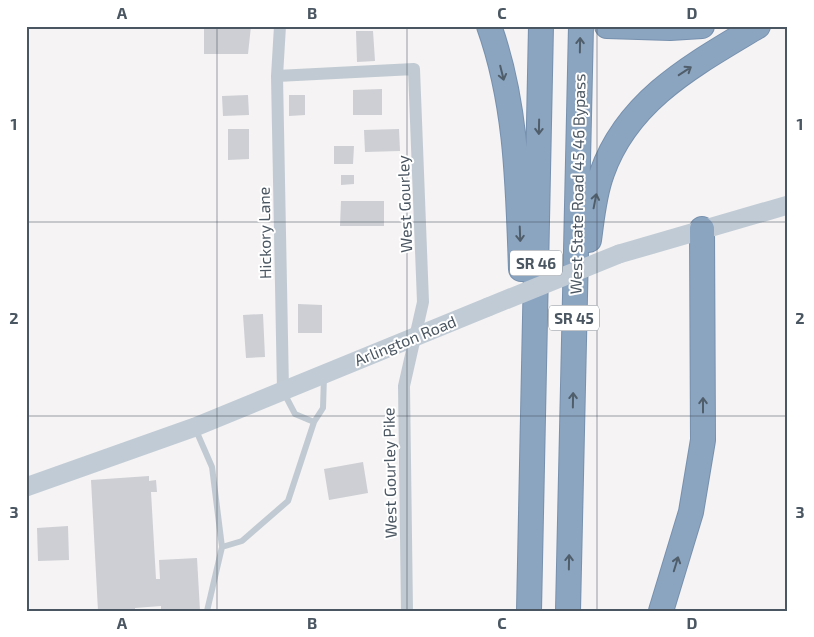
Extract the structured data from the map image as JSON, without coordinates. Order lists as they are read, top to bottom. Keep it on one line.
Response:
{"streets":{"highway":["West State Road 45 46 Bypass","SR 46","SR 45"],"street":["West Gourley","Hickory Lane","Arlington Road","West Gourley Pike"]},"crossings":[["West Gourley","Hickory Lane"],["West Gourley","Arlington Road"],["West Gourley","West Gourley Pike"],["Hickory Lane","Arlington Road"],["Arlington Road","West Gourley Pike"]],"grid":{"columns":["A","B","C","D"],"rows":["1","2","3"]}}
